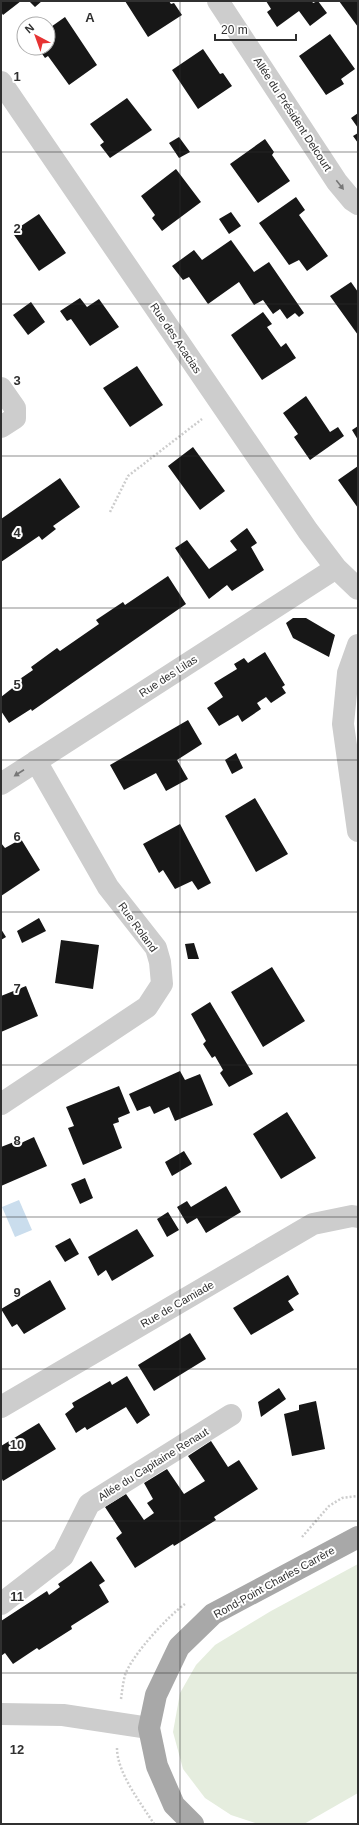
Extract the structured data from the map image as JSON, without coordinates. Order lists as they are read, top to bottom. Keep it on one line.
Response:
{"streets":{"main road":["Rond-Point Charles Carrère"],"street":["Allée du Président Delcourt","Rue des Acacias","Rue des Lilas","Rue Roland","Rue de Camiade","Allée du Capitaine Renaut"]},"crossings":[["Rue des Acacias","Rue des Lilas"],["Rue des Lilas","Rue Roland"]],"one_way":["Allée du Président Delcourt"],"scale_bar":"20 m","north":"top left","grid":{"columns":["A"],"rows":["1","2","3","4","5","6","7","8","9","10","11","12"]}}
